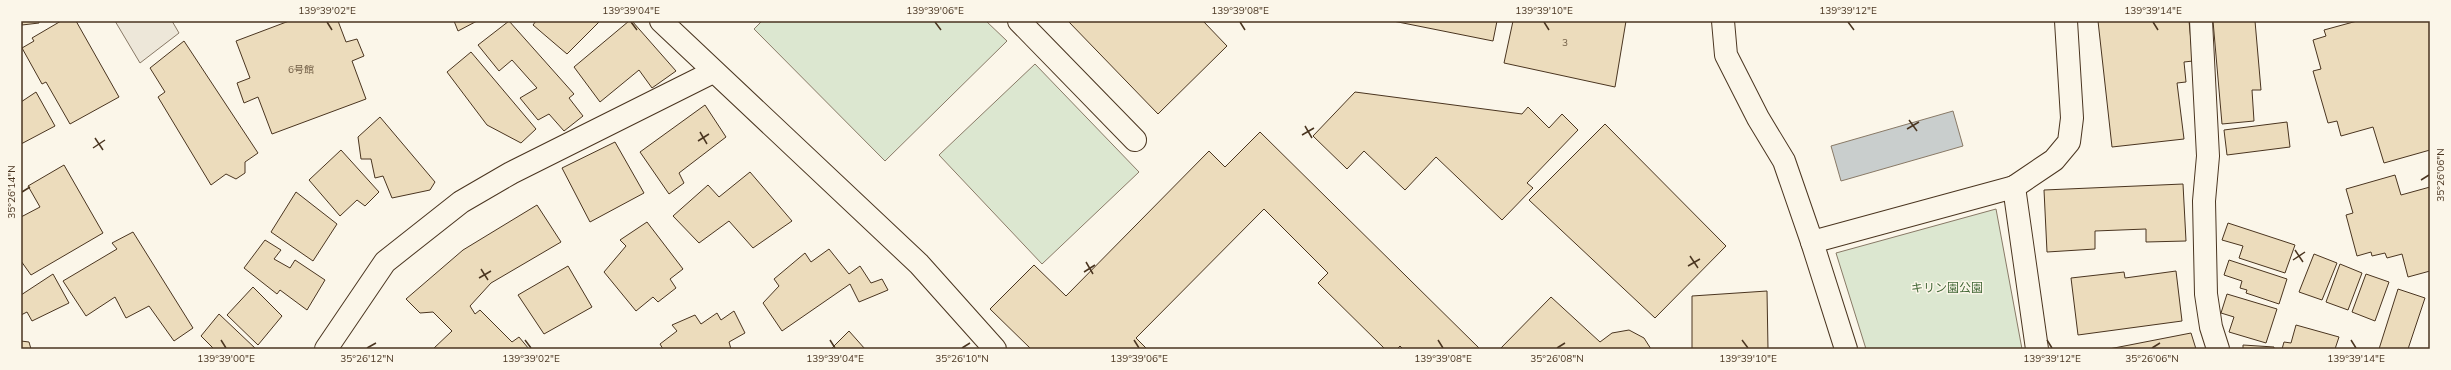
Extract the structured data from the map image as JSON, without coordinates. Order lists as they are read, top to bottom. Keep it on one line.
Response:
{"parks":["キリン園公園"],"house_numbers":["3","6号館"],"coordinates":["139°39'02\"E","139°39'04\"E","139°39'06\"E","139°39'08\"E","139°39'10\"E","139°39'12\"E","139°39'14\"E","35°26'06\"N","35°26'14\"N","139°39'00\"E","35°26'12\"N","35°26'10\"N","35°26'08\"N"]}
